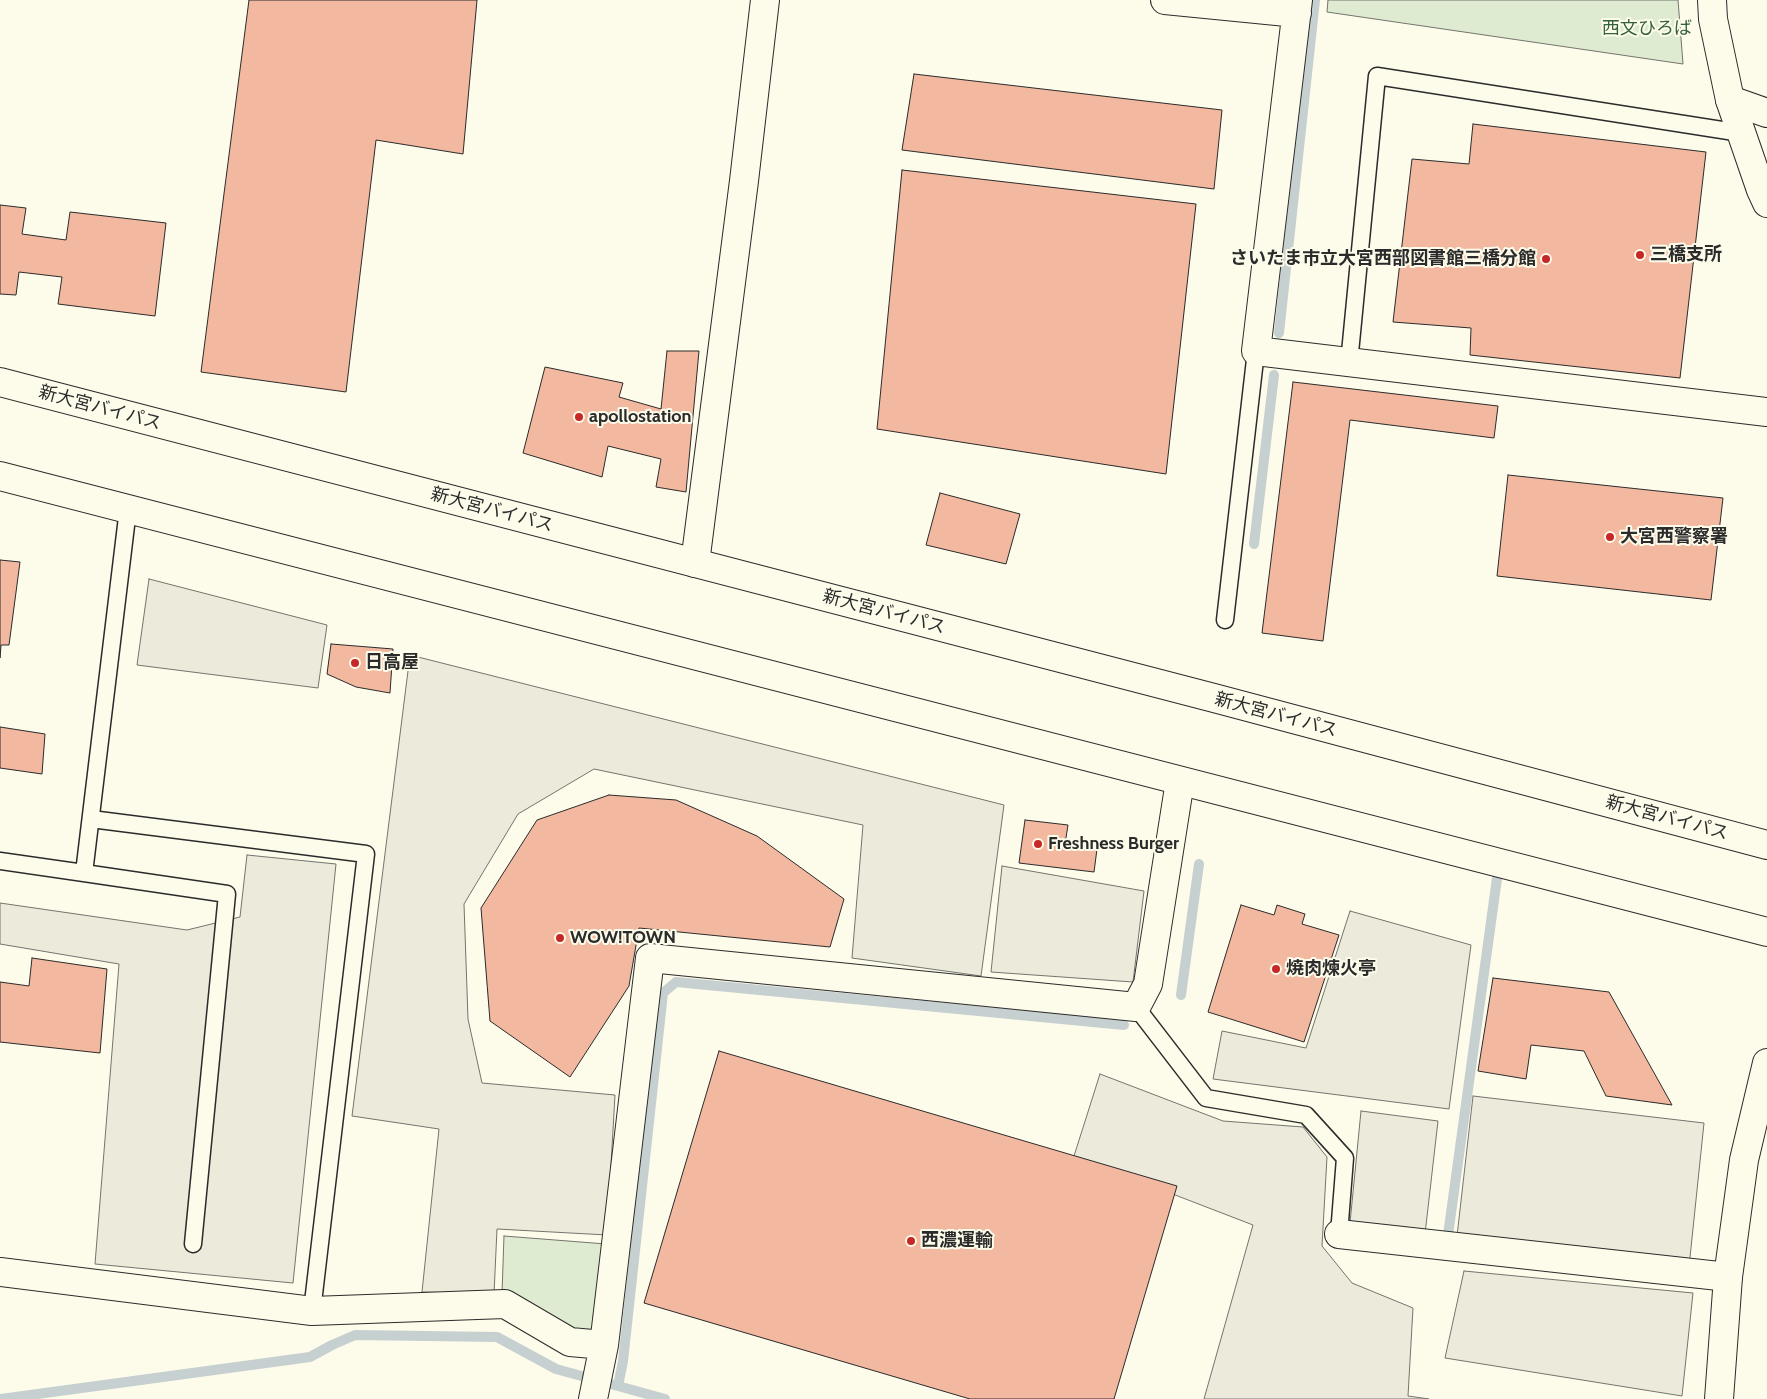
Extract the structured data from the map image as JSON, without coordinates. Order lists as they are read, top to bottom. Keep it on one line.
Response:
{"streets":{"main road":["新大宮バイパス"]},"parks":["西文ひろば"],"places":["三橋支所","さいたま市立大宮西部図書館三橋分館","apollostation","大宮西警察署","日高屋","Freshness Burger","WOW!TOWN","焼肉煉火亭","西濃運輸"]}
